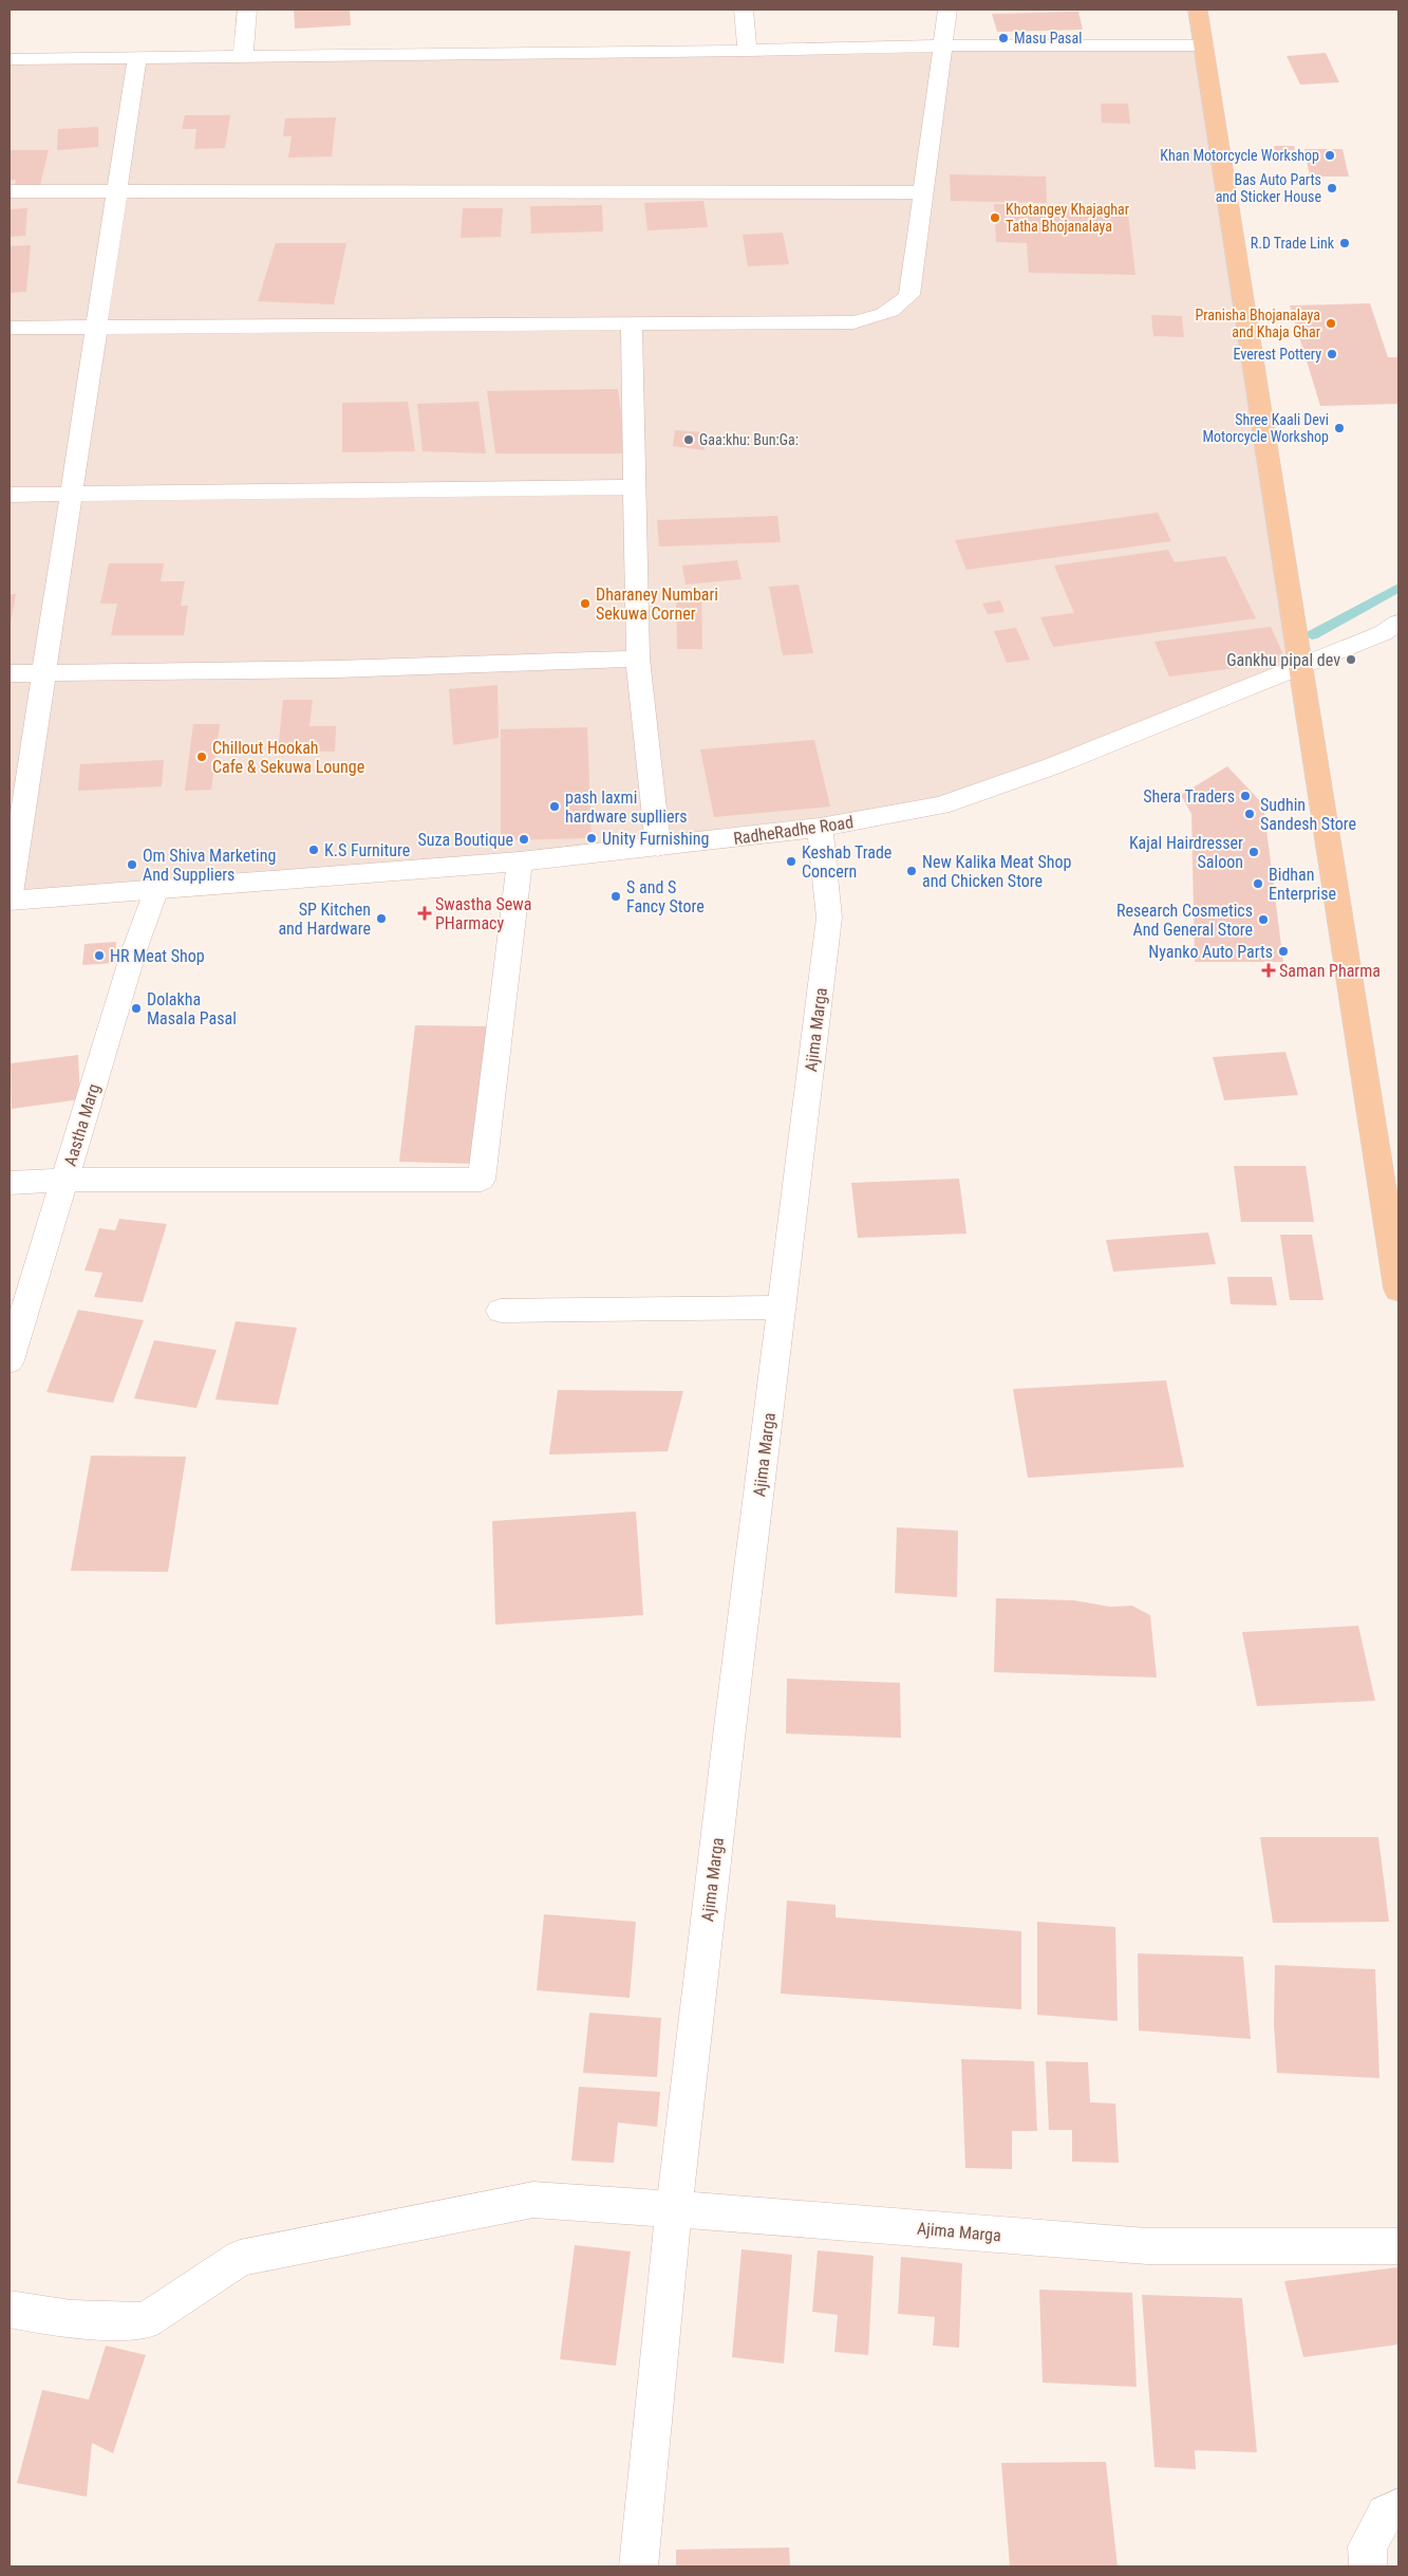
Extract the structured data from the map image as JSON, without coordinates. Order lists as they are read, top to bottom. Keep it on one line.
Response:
{"streets":{"street":["RadheRadhe Road","Ajima Marga","Aastha Marg"]},"crossings":[["RadheRadhe Road","Ajima Marga"],["RadheRadhe Road","Aastha Marg"]],"places":{"other":["Masu Pasal","Khan Motorcycle Workshop","Bas Auto Parts and Sticker House","Khotangey Khajaghar Tatha Bhojanalaya","R.D Trade Link","Pranisha Bhojanalaya and Khaja Ghar","Everest Pottery","Shree Kaali Devi Motorcycle Workshop","Gaa:khu: Bun:Ga:","Dharaney Numbari Sekuwa Corner","Gankhu pipal dev","Chillout Hookah Cafe & Sekuwa Lounge","Shera Traders","pash laxmi hardware suplliers","Sudhin Sandesh Store","Unity Furnishing","Suza Boutique","K.S Furniture","Kajal Hairdresser Saloon","Keshab Trade Concern","Om Shiva Marketing And Suppliers","New Kalika Meat Shop and Chicken Store","Bidhan Enterprise","S and S Fancy Store","SP Kitchen and Hardware","Research Cosmetics And General Store","Nyanko Auto Parts","HR Meat Shop","Dolakha Masala Pasal"],"health":["Swastha Sewa PHarmacy","Saman Pharma"]}}
